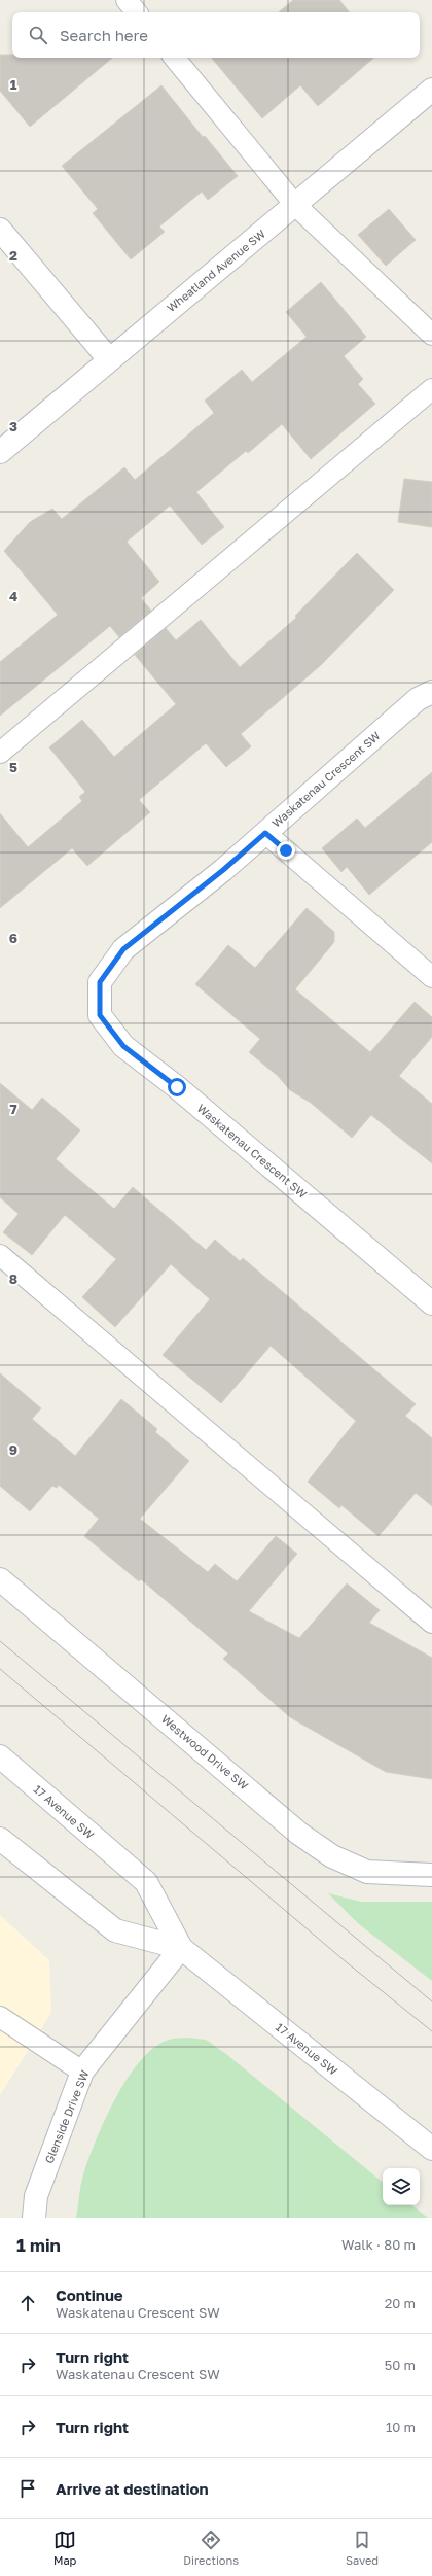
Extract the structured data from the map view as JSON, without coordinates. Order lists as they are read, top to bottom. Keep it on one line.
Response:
{"streets":{"street":["Wheatland Avenue SW","Waskatenau Crescent SW","Westwood Drive SW","17 Avenue SW","Glenside Drive SW"]},"crossings":[["17 Avenue SW","Glenside Drive SW"]],"page":{"search":"Search here","heading":["1 min","Walk · 80 m"],"list":[["Continue","Waskatenau Crescent SW","20 m"],["Turn right","Waskatenau Crescent SW","50 m"],["Turn right","10 m"],"Arrive at destination"],"nav":["Map","Directions","Saved"]},"grid":{"rows":["1","2","3","4","5","6","7","8","9"]}}
